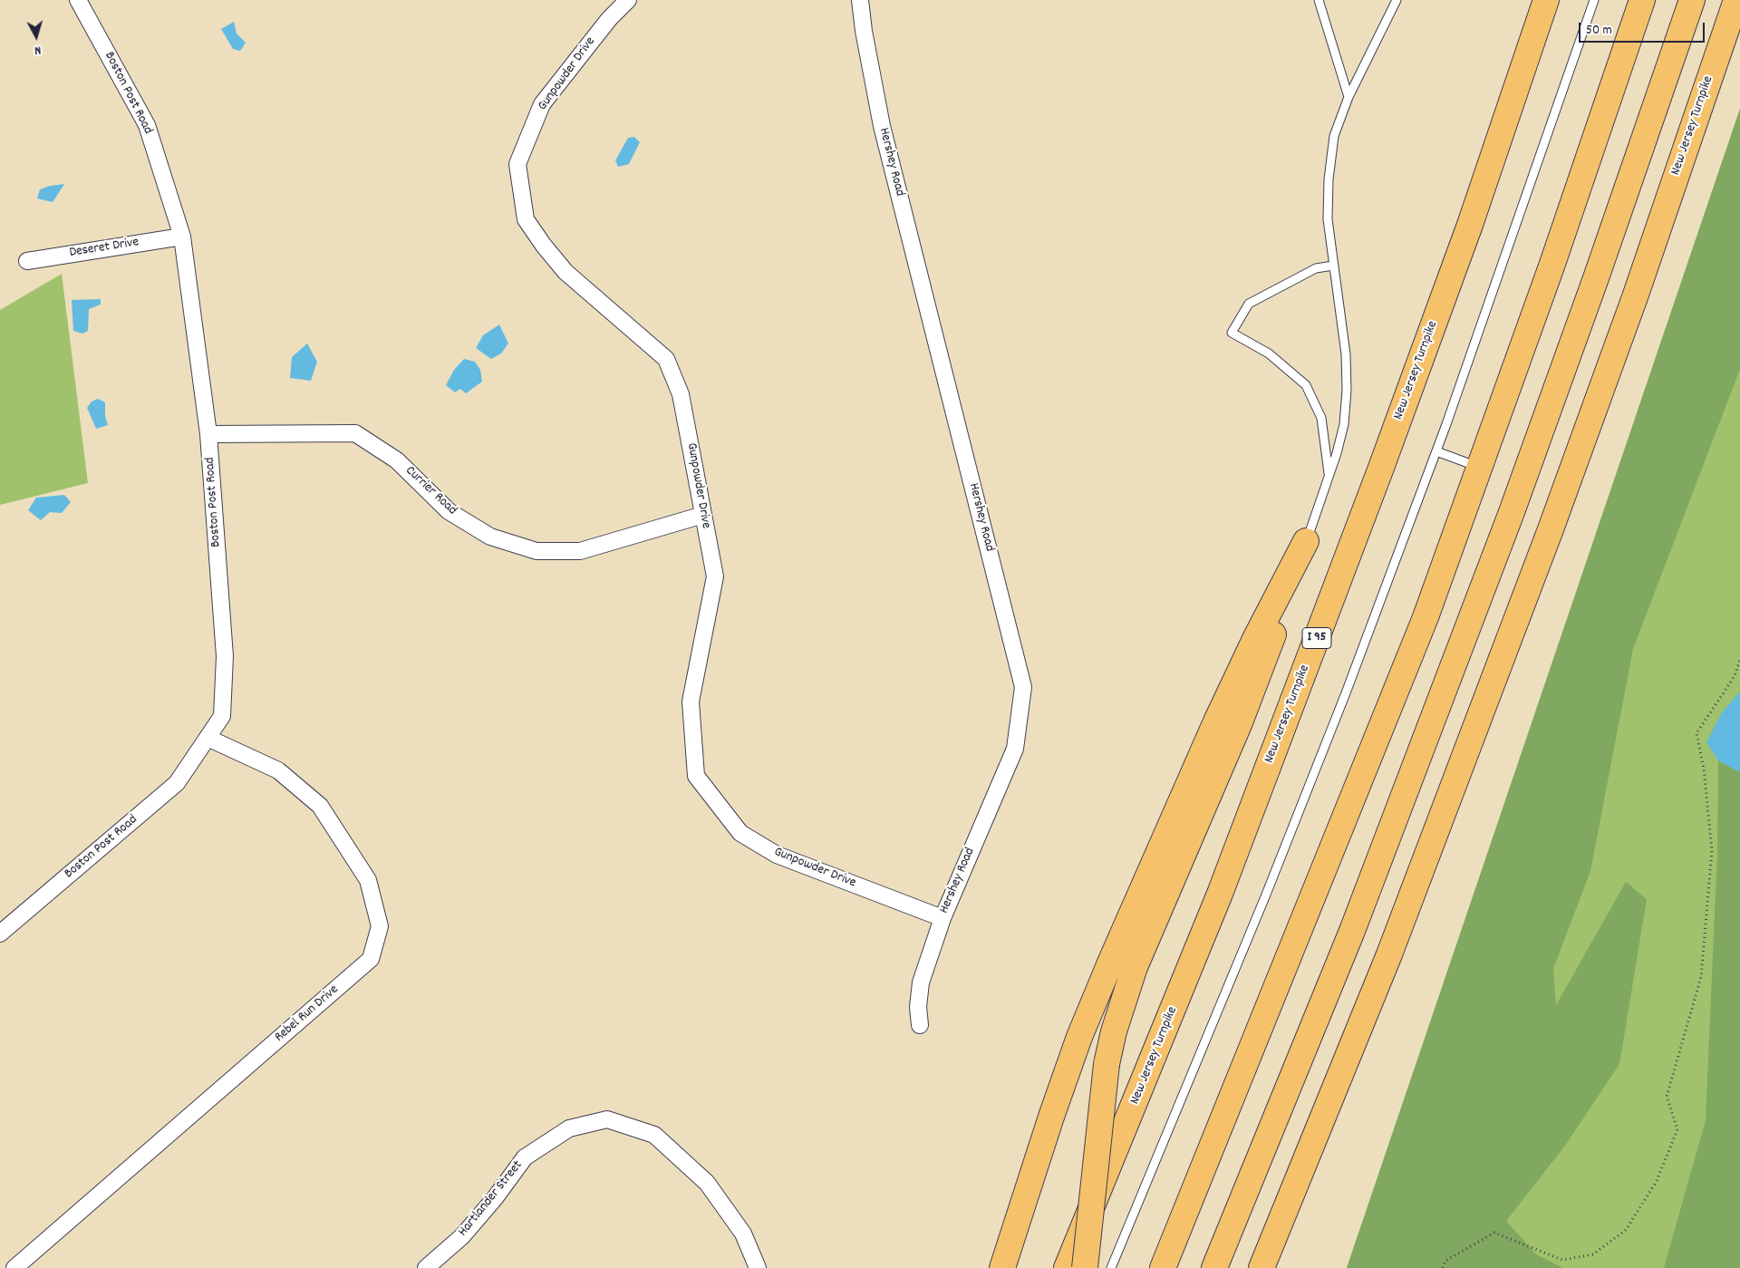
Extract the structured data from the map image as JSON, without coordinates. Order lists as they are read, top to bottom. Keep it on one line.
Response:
{"streets":{"highway":["New Jersey Turnpike","I 95"],"street":["Gunpowder Drive","Boston Post Road","Hershey Road","Deseret Drive","Currier Road","Rebel Run Drive","Hartlander Street"]},"crossings":[["Gunpowder Drive","Hershey Road"],["Gunpowder Drive","Currier Road"],["Boston Post Road","Deseret Drive"],["Boston Post Road","Currier Road"],["Boston Post Road","Rebel Run Drive"]],"scale_bar":"50 m","north":"bottom"}
